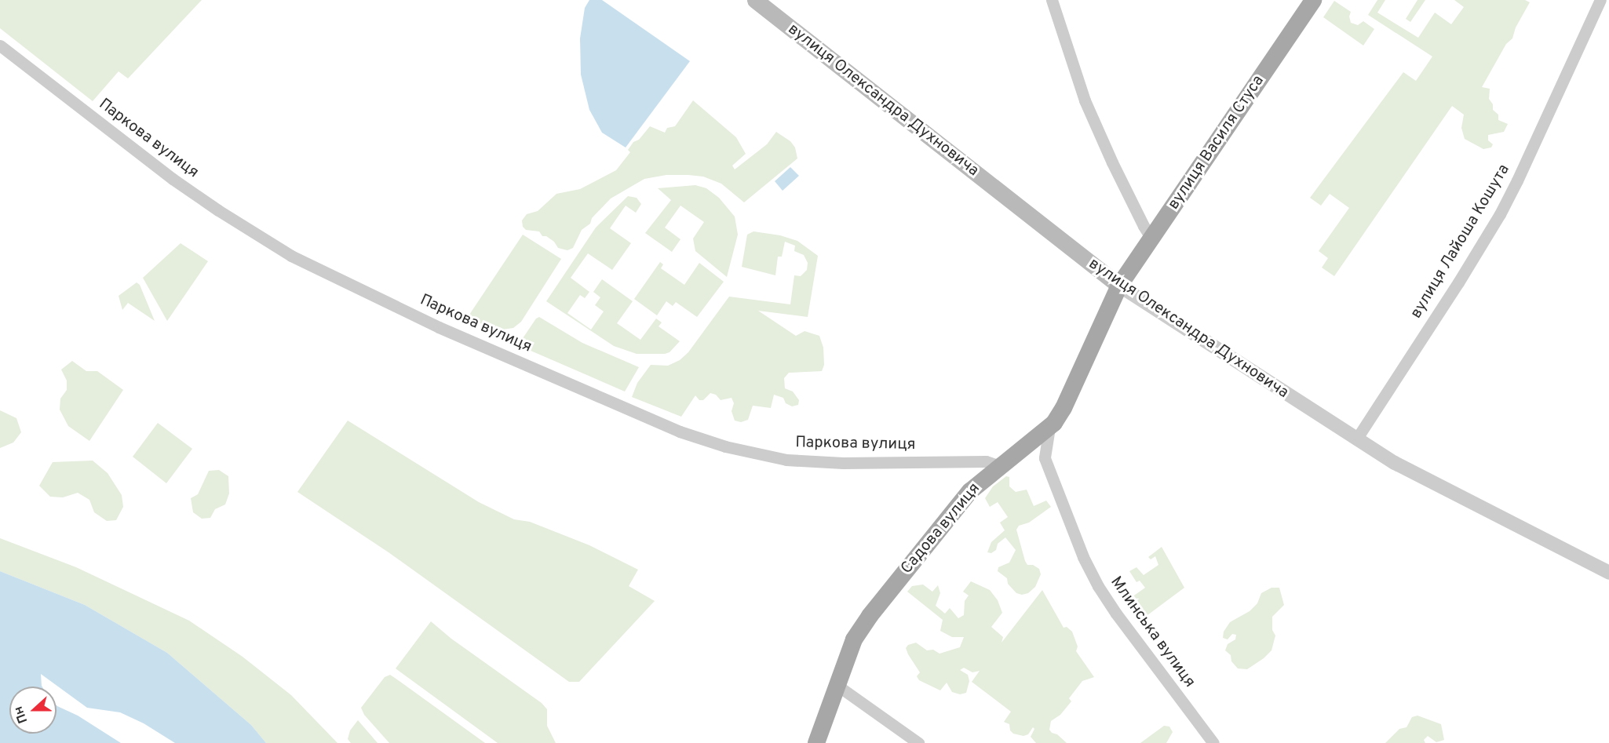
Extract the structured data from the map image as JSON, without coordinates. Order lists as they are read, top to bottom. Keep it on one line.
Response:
{"streets":{"main road":["вулиця Олександра Духновича","вулиця Василя Стуса","Садова вулиця"],"street":["Паркова вулиця","вулиця Лайоша Кошута","Млинська вулиця"]},"crossings":[["вулиця Олександра Духновича","вулиця Василя Стуса"],["вулиця Олександра Духновича","вулиця Лайоша Кошута"],["вулиця Олександра Духновича","Садова вулиця"],["Паркова вулиця","Садова вулиця"],["вулиця Василя Стуса","Садова вулиця"],["Садова вулиця","Млинська вулиця"]],"north":"left"}
